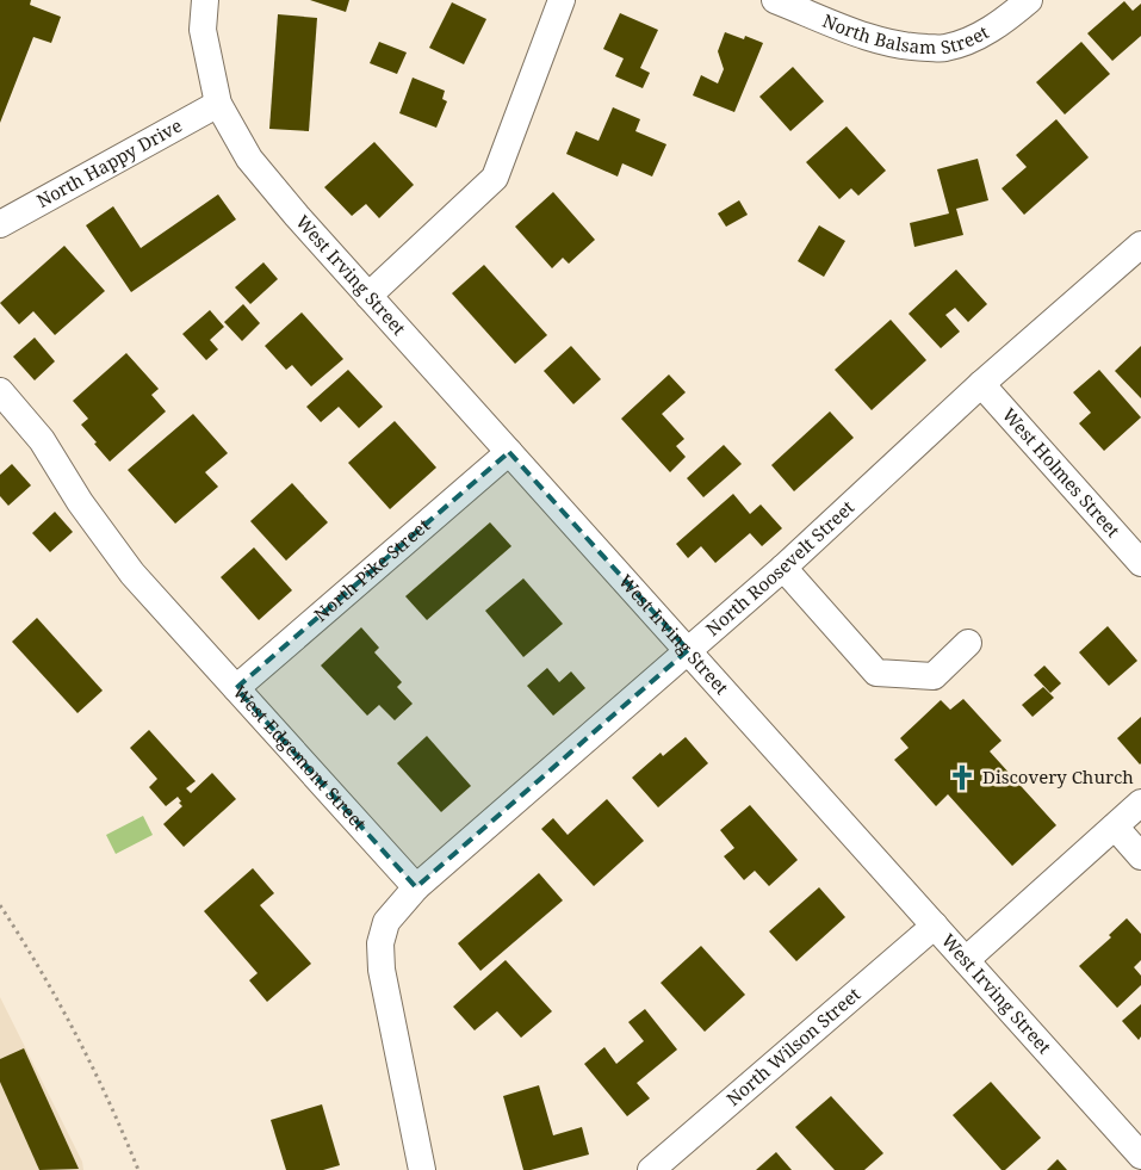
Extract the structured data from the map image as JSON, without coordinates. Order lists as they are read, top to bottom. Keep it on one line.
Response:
{"streets":{"street":["North Balsam Street","North Happy Drive","West Irving Street","West Holmes Street","North Roosevelt Street","North Pike Street","West Edgemont Street","North Wilson Street"]},"crossings":[["North Happy Drive","West Irving Street"],["West Irving Street","North Roosevelt Street"],["West Irving Street","North Pike Street"],["West Irving Street","North Wilson Street"],["West Holmes Street","North Roosevelt Street"],["North Roosevelt Street","West Edgemont Street"],["North Pike Street","West Edgemont Street"]],"places":{"church":["Discovery Church"]}}
